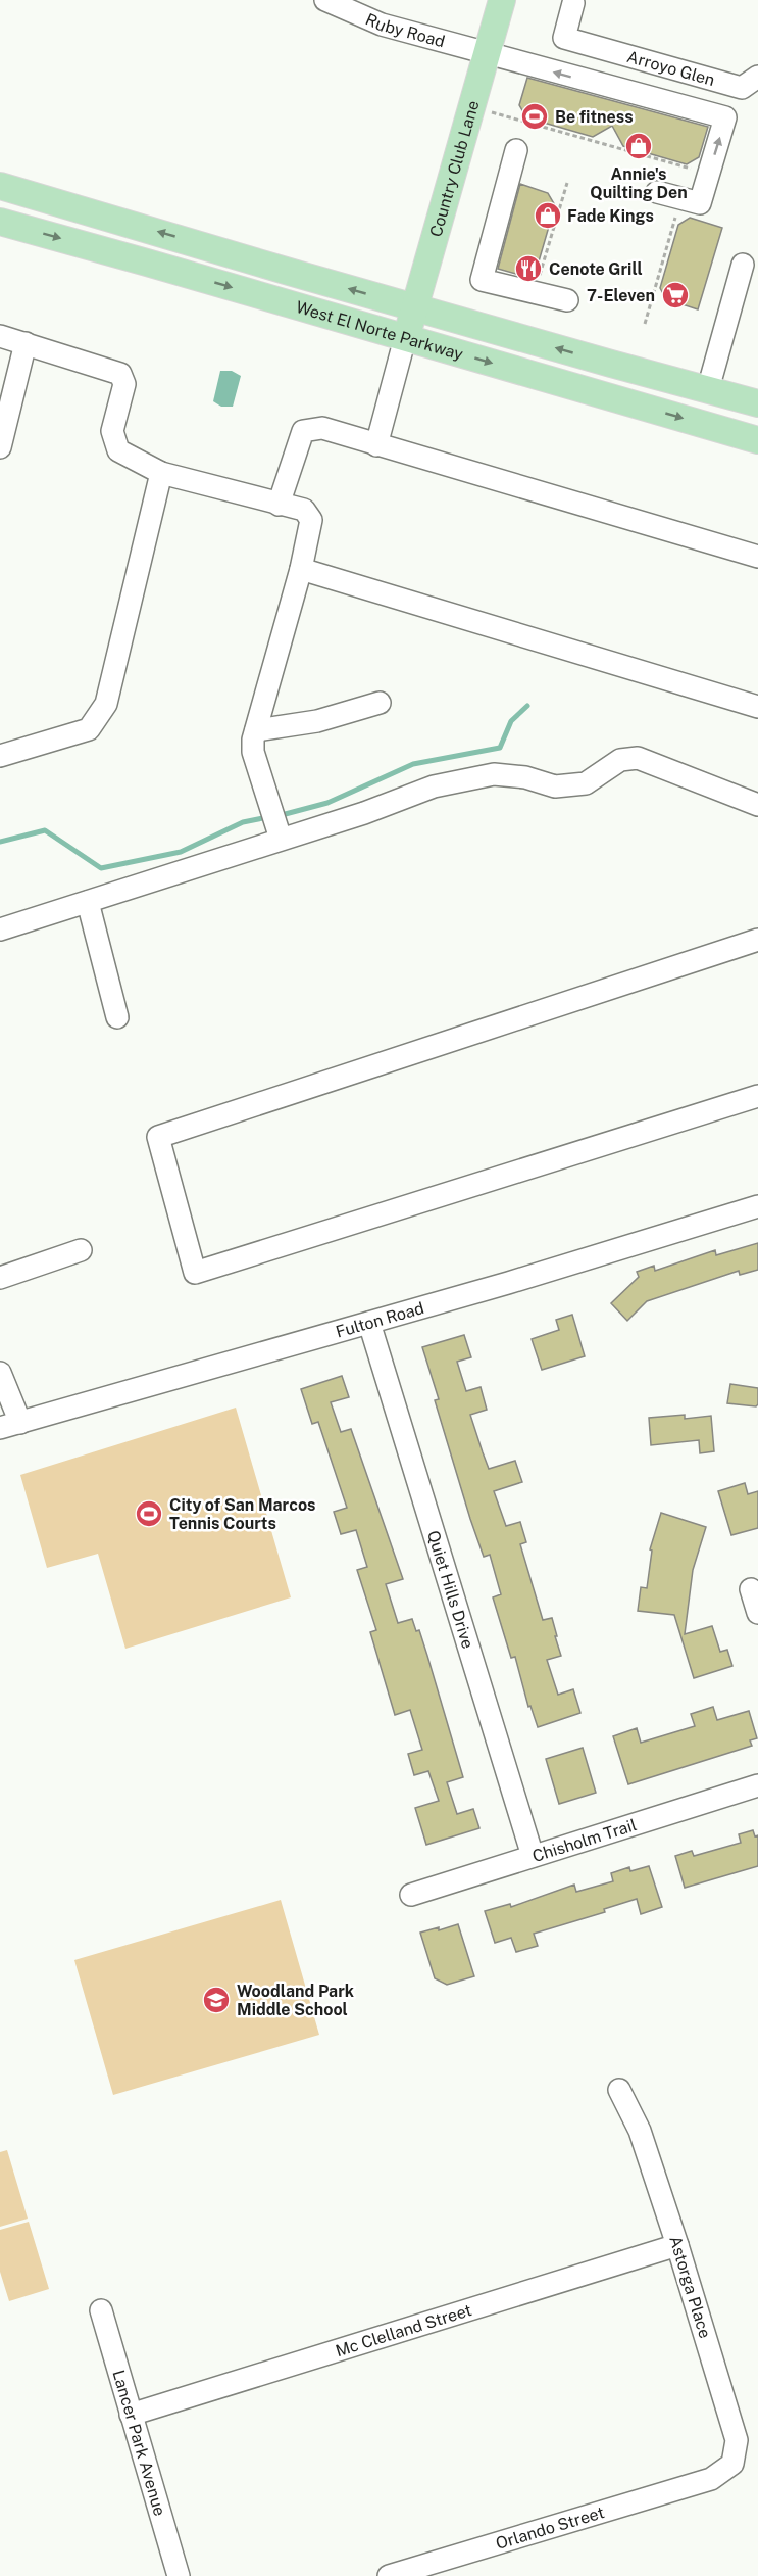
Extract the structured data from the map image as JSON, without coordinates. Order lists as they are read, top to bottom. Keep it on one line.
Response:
{"streets":{"main road":["Country Club Lane","West El Norte Parkway"],"street":["Ruby Road","Arroyo Glen","Fulton Road","Quiet Hills Drive","Chisholm Trail","Astorga Place","Mc Clelland Street","Lancer Park Avenue","Orlando Street"]},"crossings":[["Ruby Road","Country Club Lane"],["Country Club Lane","West El Norte Parkway"],["Fulton Road","Quiet Hills Drive"],["Quiet Hills Drive","Chisholm Trail"],["Astorga Place","Mc Clelland Street"],["Astorga Place","Orlando Street"],["Mc Clelland Street","Lancer Park Avenue"]],"places":{"sports":["Be fitness","City of San Marcos Tennis Courts"],"shop":["Annie's Quilting Den","Fade Kings"],"restaurant":["Cenote Grill"],"supermarket":["7-Eleven"],"school or university":["Woodland Park Middle School"]}}
